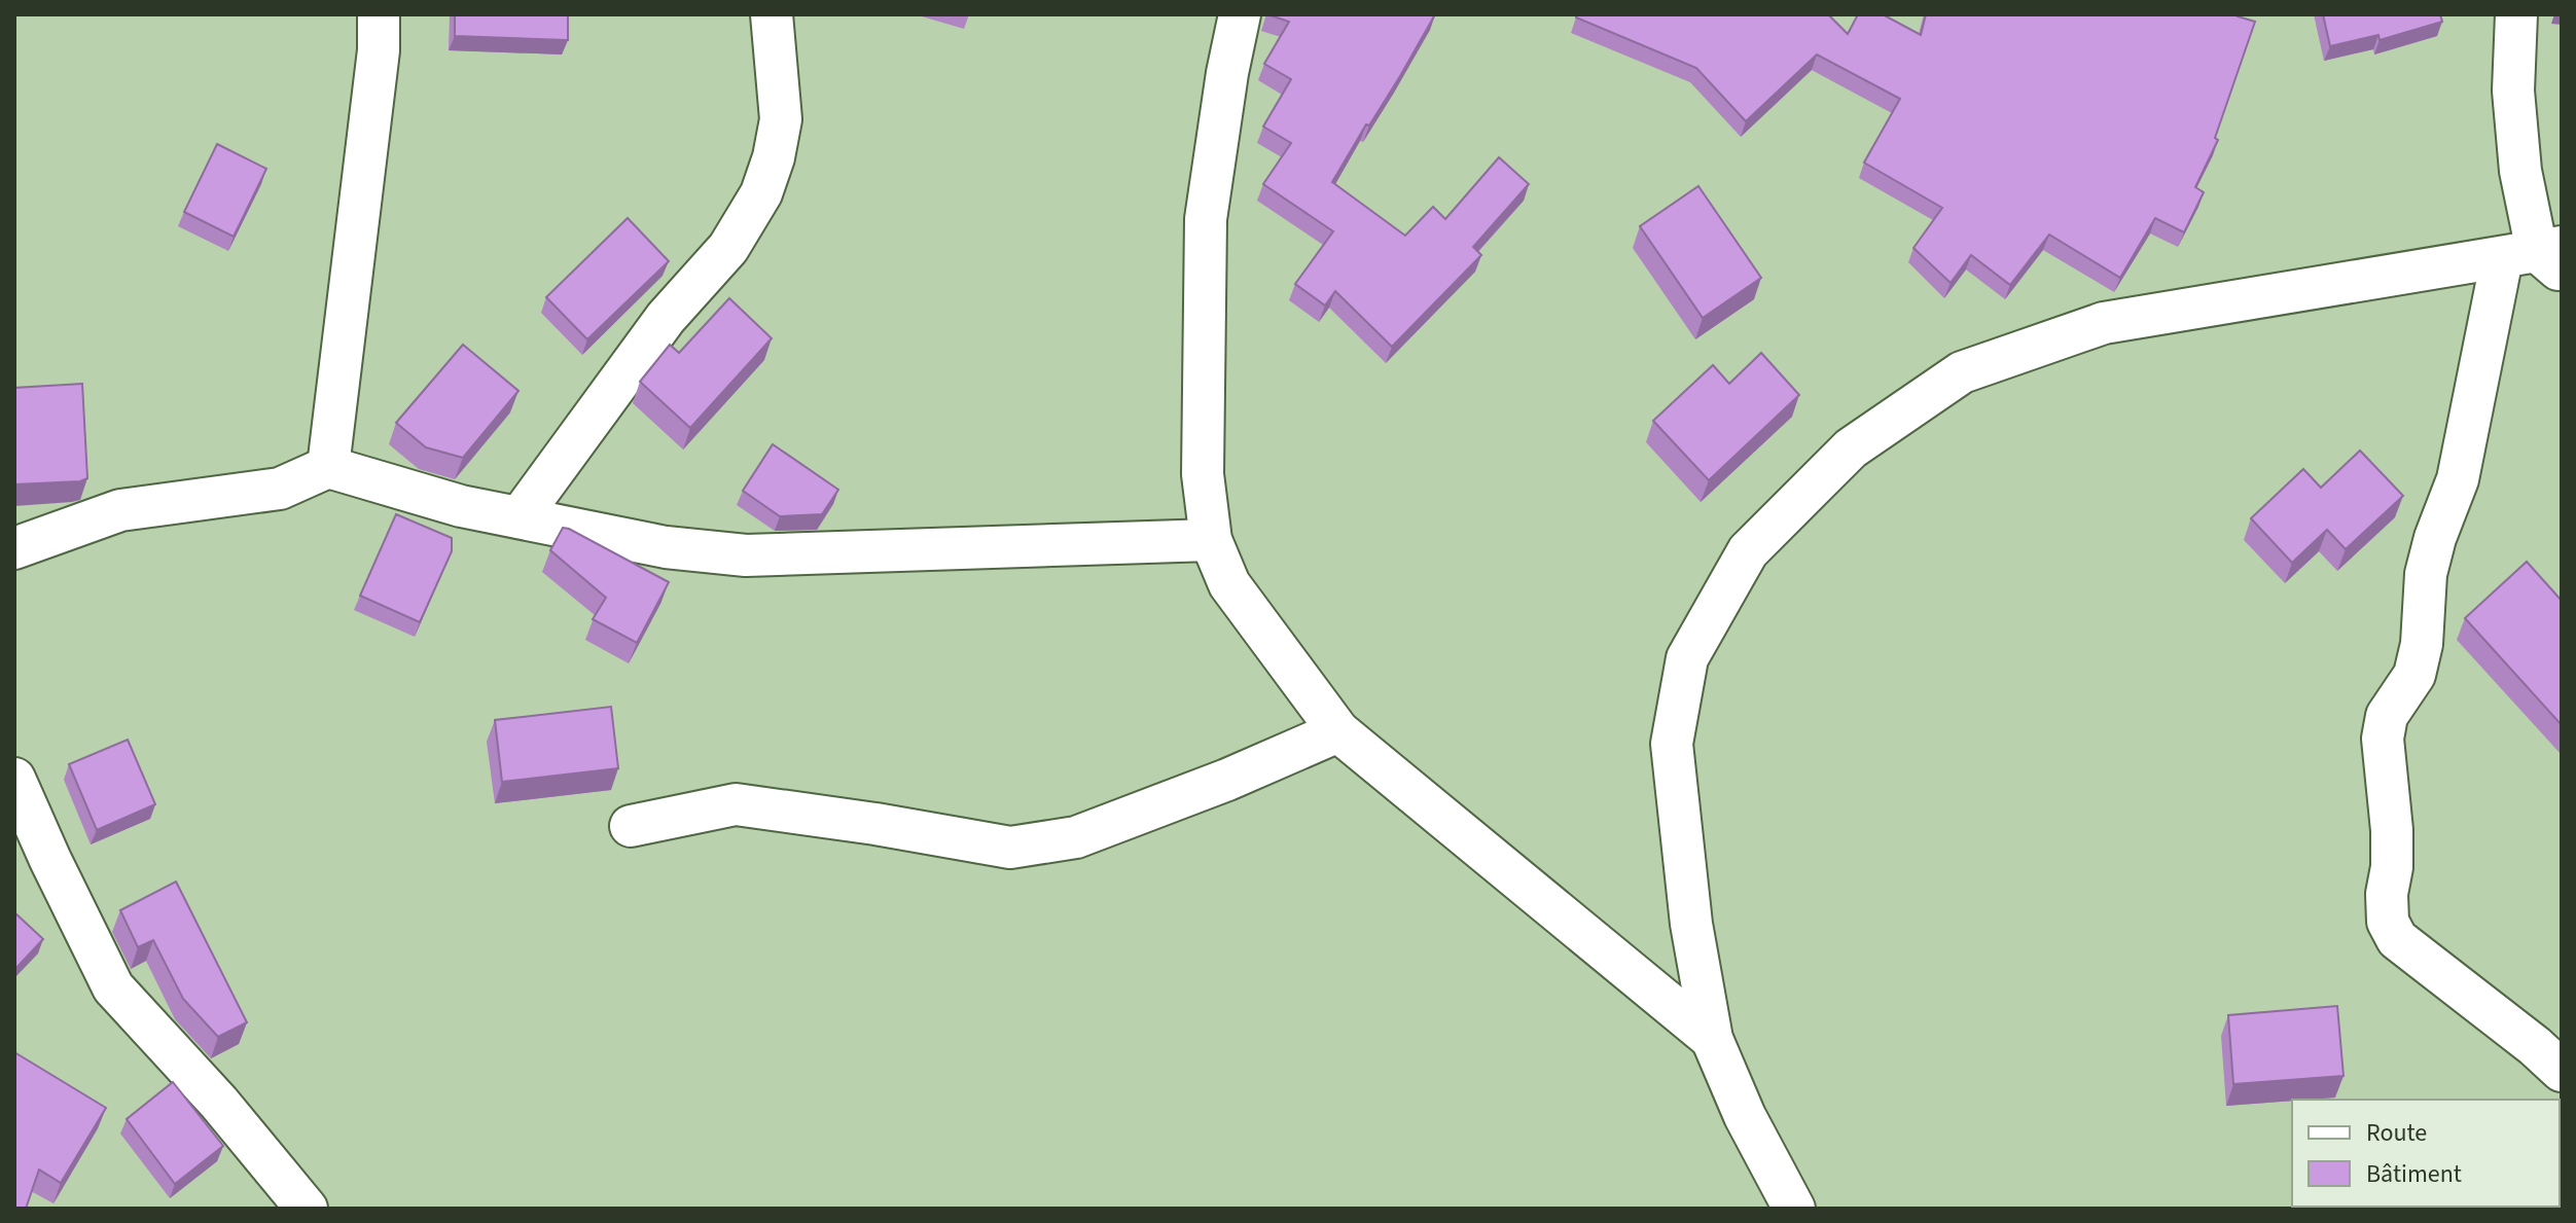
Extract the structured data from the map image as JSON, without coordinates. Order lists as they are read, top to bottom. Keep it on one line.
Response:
{"legend":["Route","Bâtiment"]}
